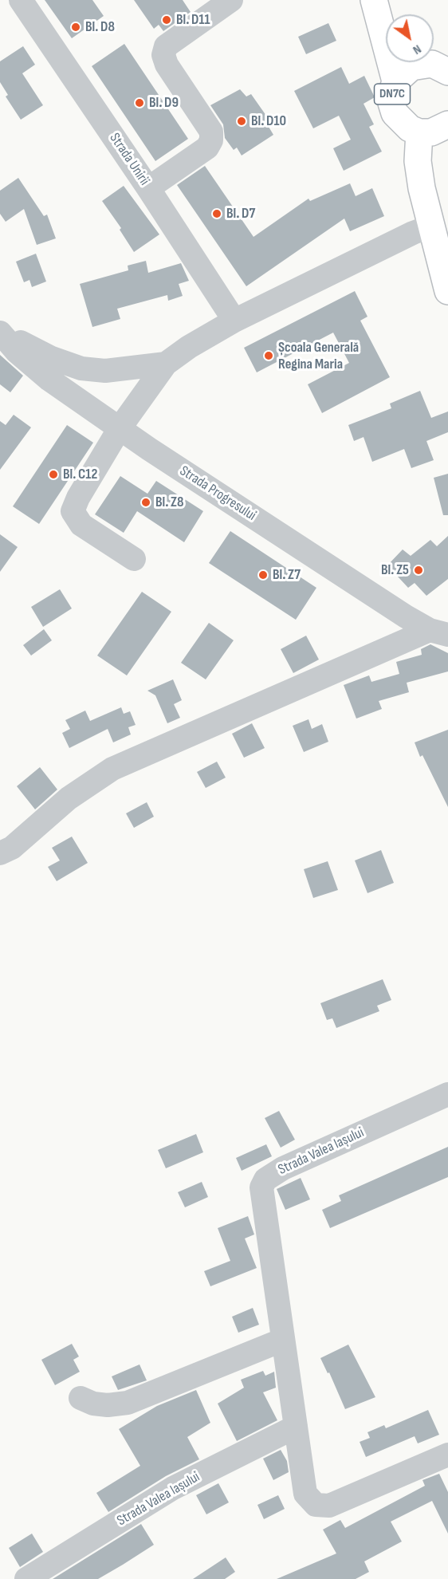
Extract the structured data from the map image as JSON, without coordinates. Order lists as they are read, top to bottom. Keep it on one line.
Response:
{"streets":{"main road":["DN7C"],"street":["Strada Unirii","Strada Progresului","Strada Valea Iașului"]},"places":["Bl. D11","Bl. D8","Bl. D9","Bl. D10","Bl. D7","Școala Generală Regina Maria","Bl. C12","Bl. Z8","Bl. Z5","Bl. Z7"],"north":"bottom right"}
